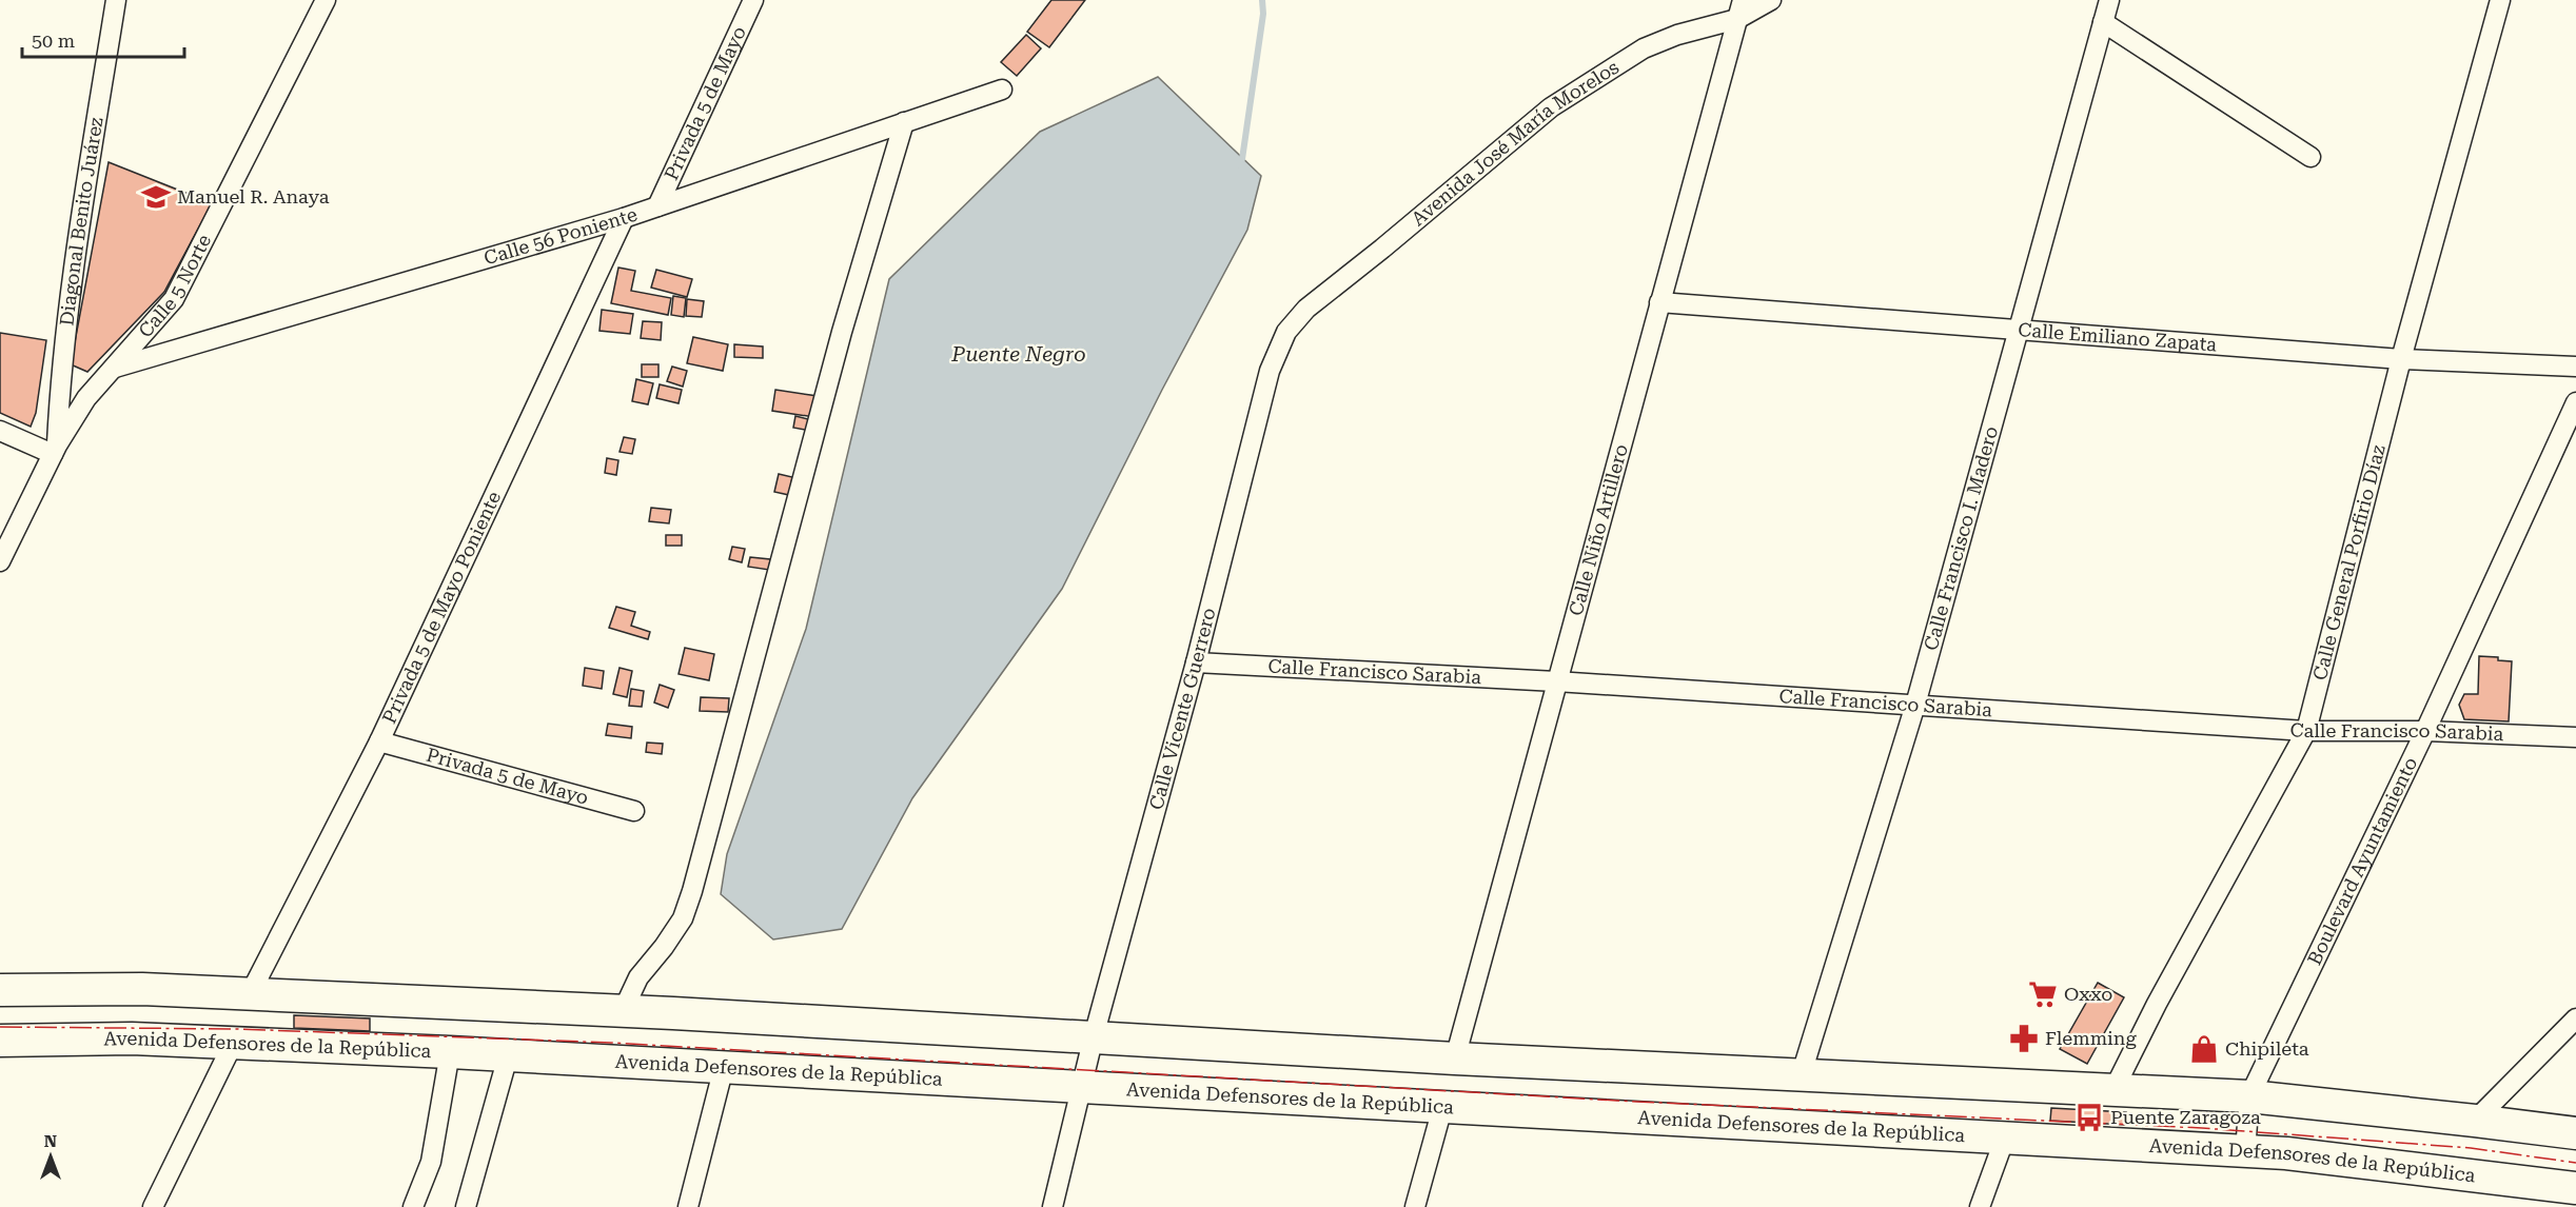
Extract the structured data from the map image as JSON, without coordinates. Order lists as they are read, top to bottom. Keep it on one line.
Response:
{"streets":{"main road":["Avenida Defensores de la República"],"street":["Privada 5 de Mayo","Avenida José María Morelos","Diagonal Benito Juárez","Calle 56 Poniente","Calle 5 Norte","Calle Emiliano Zapata","Calle Niño Artillero","Calle Francisco I. Madero","Calle General Porfirio Díaz","Privada 5 de Mayo Poniente","Calle Francisco Sarabia","Calle Vicente Guerrero","Boulevard Ayuntamiento"]},"crossings":[["Privada 5 de Mayo","Calle 56 Poniente"],["Privada 5 de Mayo","Privada 5 de Mayo Poniente"],["Avenida José María Morelos","Calle Niño Artillero"],["Avenida José María Morelos","Calle Vicente Guerrero"],["Diagonal Benito Juárez","Calle 5 Norte"],["Calle 56 Poniente","Calle 5 Norte"],["Calle 56 Poniente","Privada 5 de Mayo Poniente"],["Calle Emiliano Zapata","Calle Niño Artillero"],["Calle Emiliano Zapata","Calle Francisco I. Madero"],["Calle Emiliano Zapata","Calle General Porfirio Díaz"],["Calle Niño Artillero","Calle Francisco Sarabia"],["Calle Francisco I. Madero","Calle Francisco Sarabia"],["Calle General Porfirio Díaz","Calle Francisco Sarabia"],["Calle Francisco Sarabia","Calle Vicente Guerrero"],["Calle Francisco Sarabia","Boulevard Ayuntamiento"],["Calle Vicente Guerrero","Avenida Defensores de la República"],["Boulevard Ayuntamiento","Avenida Defensores de la República"]],"water":["Puente Negro"],"places":{"school or university":["Manuel R. Anaya"],"supermarket":["Oxxo"],"pharmacy":["Flemming"],"shop":["Chipileta"],"bus stop":["Puente Zaragoza"]},"scale_bar":"50 m","north":"top"}
